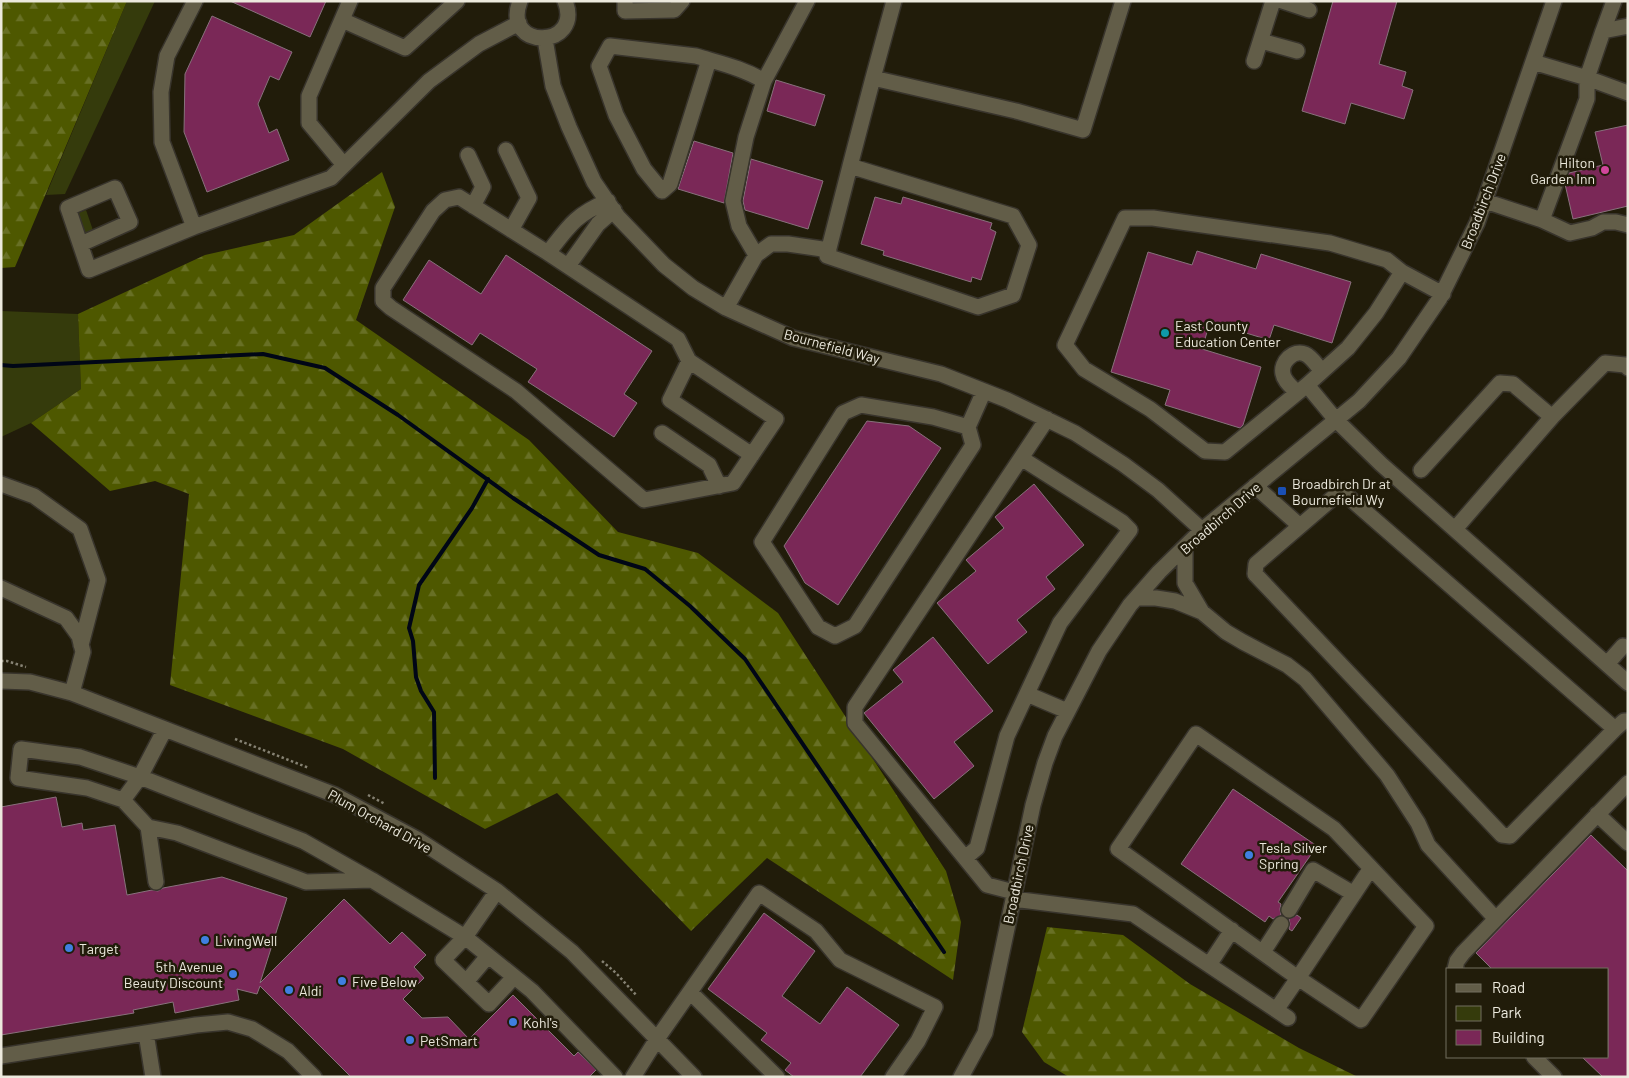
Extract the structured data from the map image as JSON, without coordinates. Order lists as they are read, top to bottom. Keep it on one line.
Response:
{"streets":{"street":["Broadbirch Drive","Bournefield Way","Plum Orchard Drive"]},"crossings":[["Broadbirch Drive","Bournefield Way"]],"places":{"other":["Hilton Garden Inn","East County Education Center","Tesla Silver Spring","LivingWell","Target","5th Avenue Beauty Discount","Five Below","Aldi","Kohl's","PetSmart"],"transit":["Broadbirch Dr at Bournefield Wy"]},"legend":["Road","Park","Building"]}
